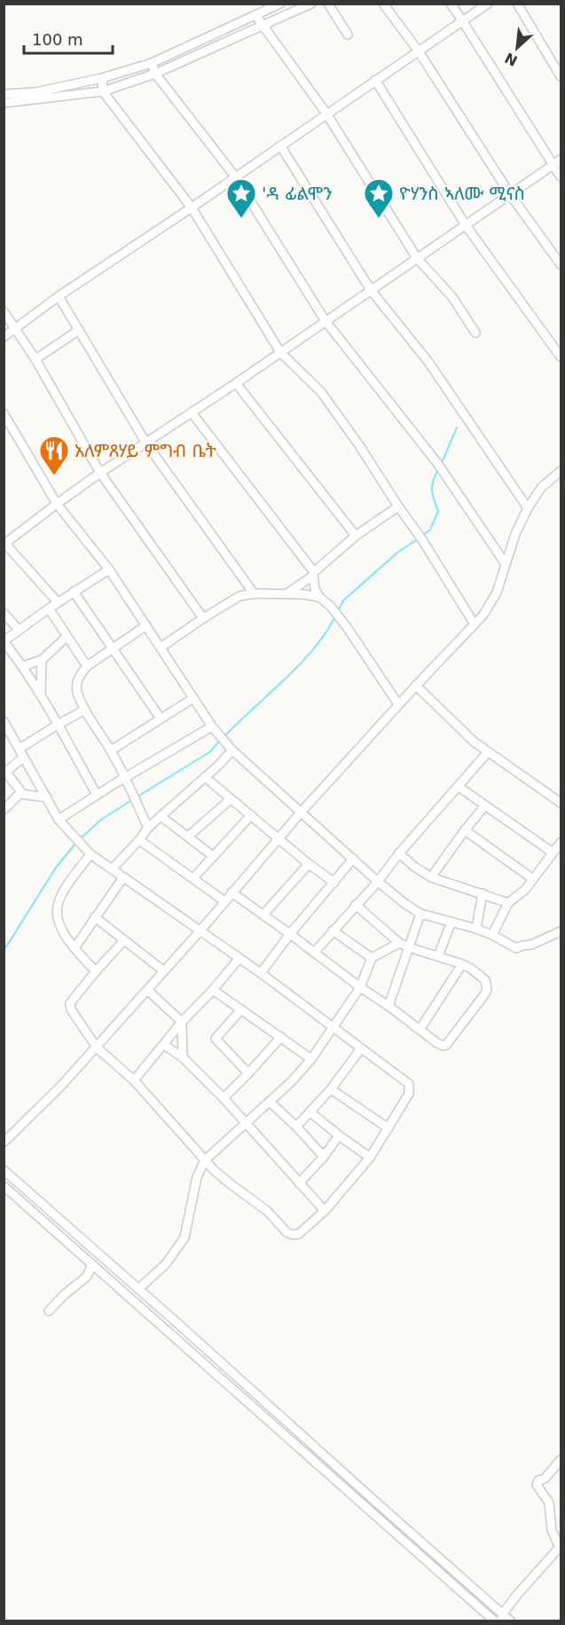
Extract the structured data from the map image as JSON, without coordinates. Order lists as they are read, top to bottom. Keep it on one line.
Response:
{"places":{"place":["'ዳ ፊልሞን","ዮሃንስ ኣለሙ ሚናስ"],"restaurant":["አለምጸሃይ ምግብ ቤት"]},"scale_bar":"100 m","north":"bottom left"}
